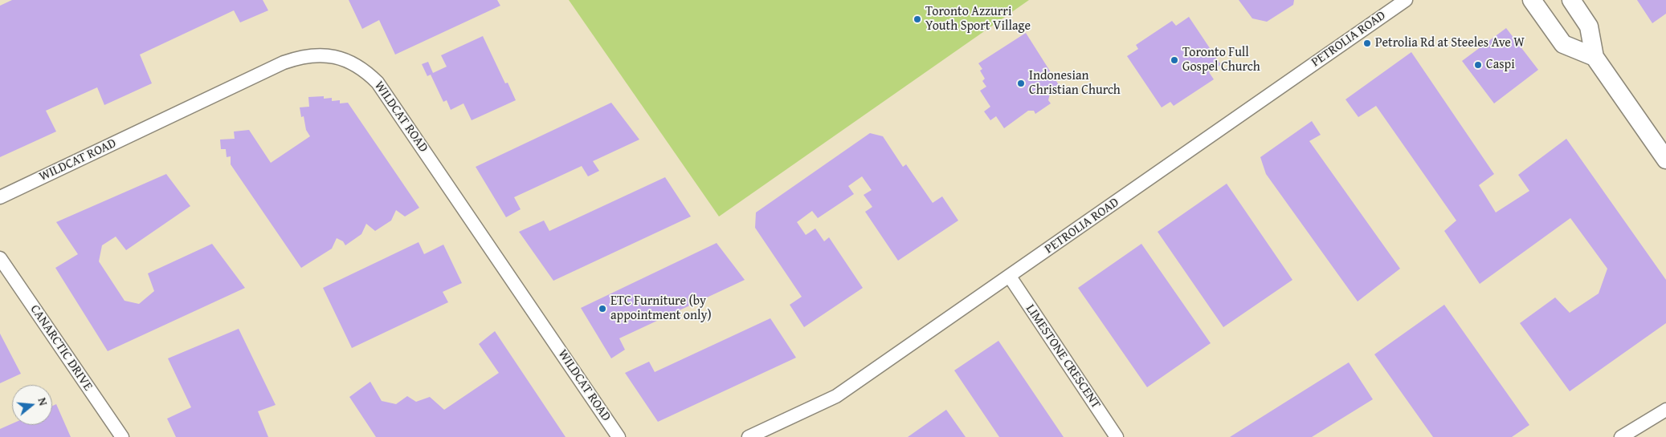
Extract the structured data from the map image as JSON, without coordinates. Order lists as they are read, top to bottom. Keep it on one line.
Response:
{"streets":{"street":["PETROLIA ROAD","WILDCAT ROAD","CANARCTIC DRIVE","LIMESTONE CRESCENT"]},"crossings":[["PETROLIA ROAD","LIMESTONE CRESCENT"]],"places":["Toronto Azzurri Youth Sport Village","Petrolia Rd at Steeles Ave W","Toronto Full Gospel Church","Caspi","Indonesian Christian Church","ETC Furniture (by appointment only)"],"north":"right"}
